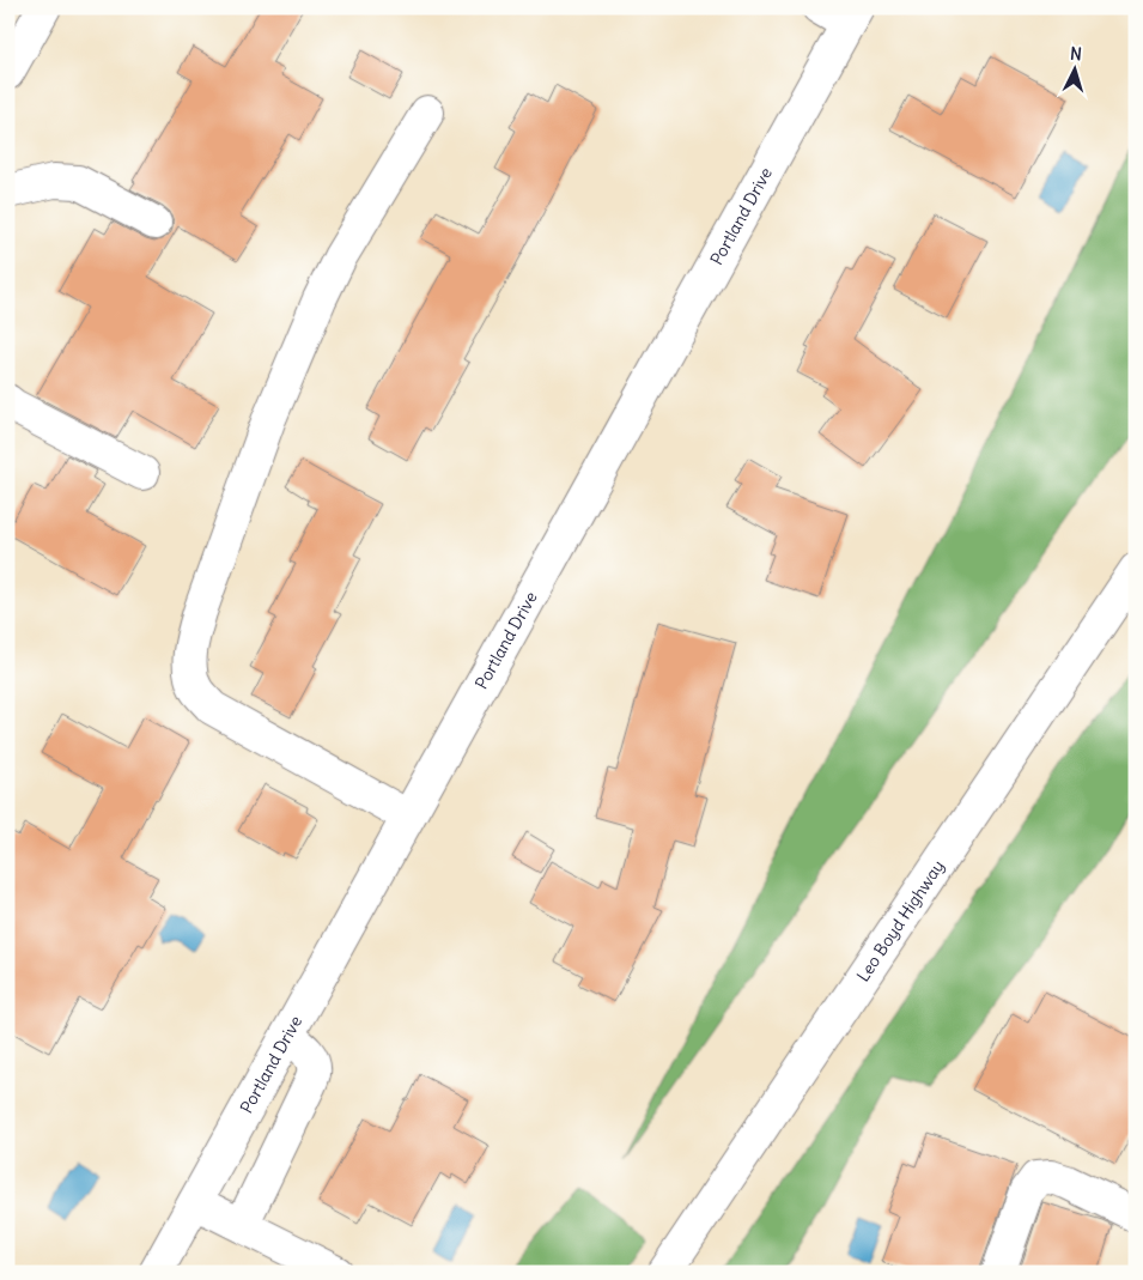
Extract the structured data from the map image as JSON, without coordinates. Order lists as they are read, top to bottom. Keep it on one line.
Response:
{"streets":{"street":["Portland Drive","Leo Boyd Highway"]},"north":"top"}
